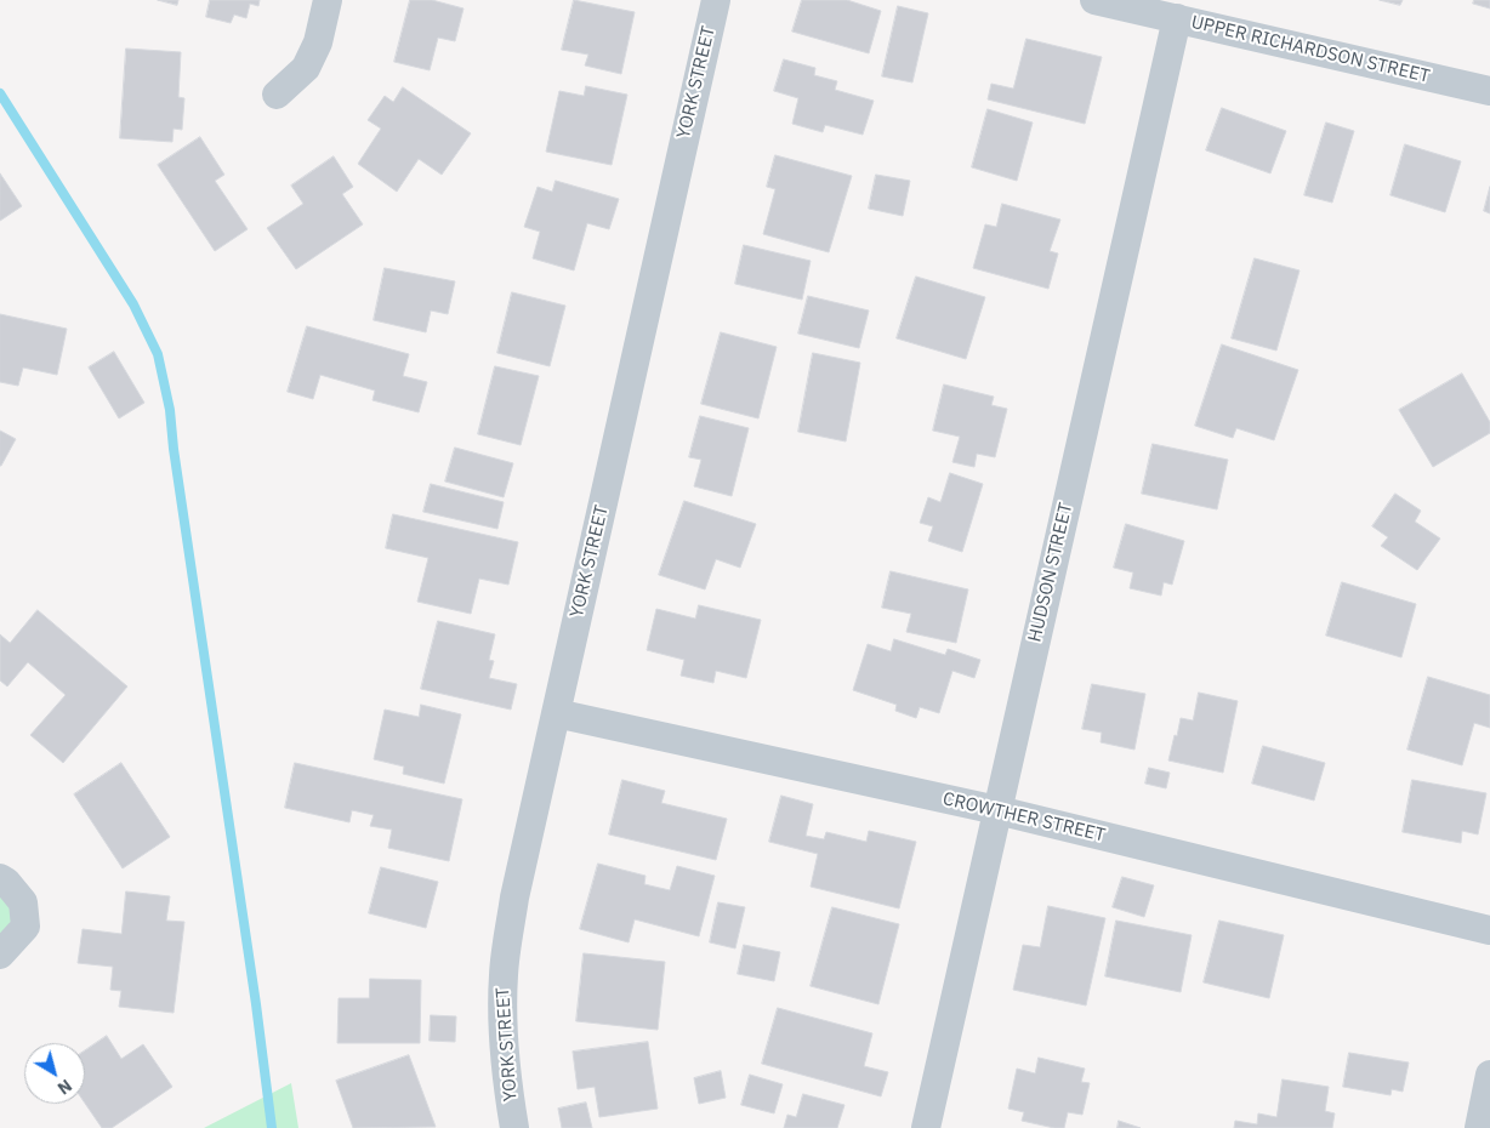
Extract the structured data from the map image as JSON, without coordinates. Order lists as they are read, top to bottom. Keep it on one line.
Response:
{"streets":{"street":["UPPER RICHARDSON STREET","YORK STREET","HUDSON STREET","CROWTHER STREET"]},"crossings":[["UPPER RICHARDSON STREET","HUDSON STREET"],["YORK STREET","CROWTHER STREET"],["HUDSON STREET","CROWTHER STREET"]],"north":"bottom right"}
